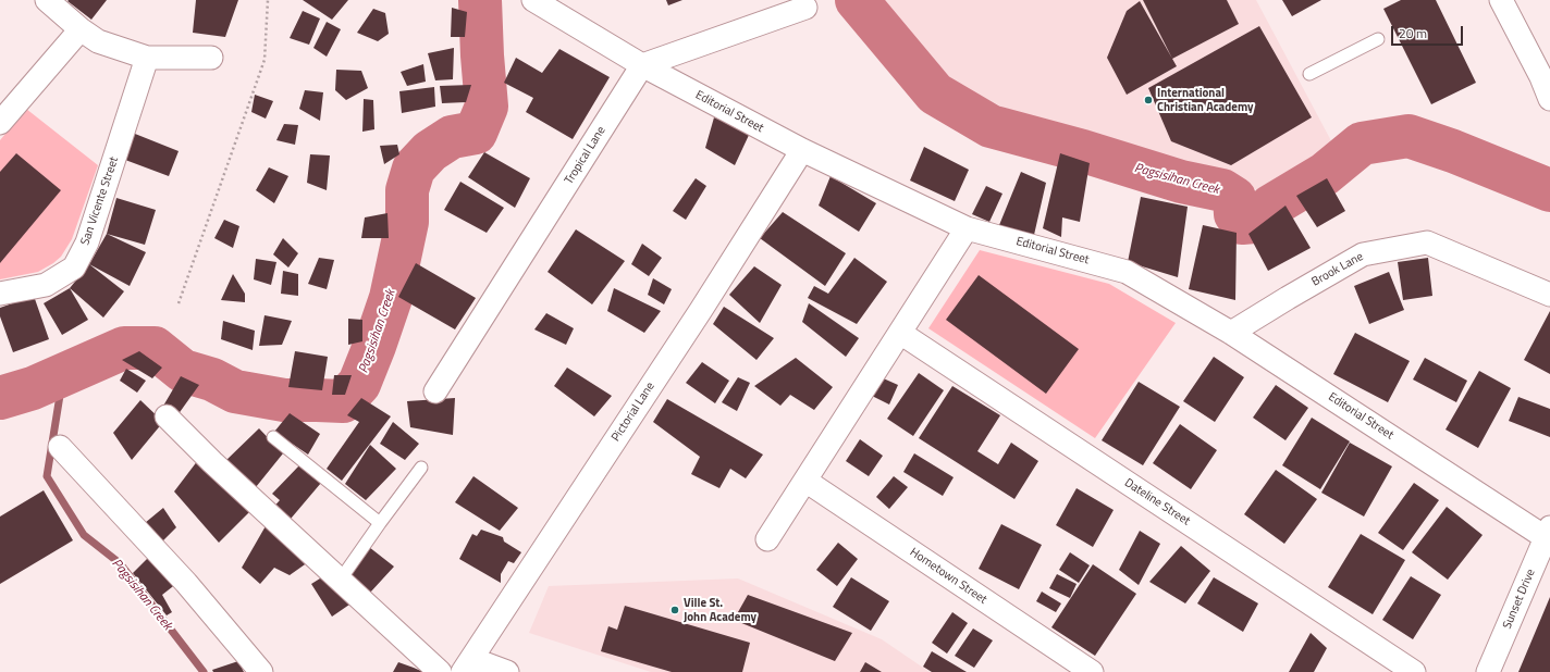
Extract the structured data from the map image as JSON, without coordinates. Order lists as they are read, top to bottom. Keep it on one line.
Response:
{"streets":{"street":["Editorial Street","Tropical Lane","San Vicente Street","Brook Lane","Pictorial Lane","Dateline Street","Hometown Street","Sunset Drive"]},"crossings":[["Editorial Street","Tropical Lane"],["Editorial Street","Brook Lane"],["Editorial Street","Pictorial Lane"],["Editorial Street","Sunset Drive"]],"water":["Pagsisihan Creek"],"places":["International Christian Academy","Ville St. John Academy"],"scale_bar":"20 m"}
